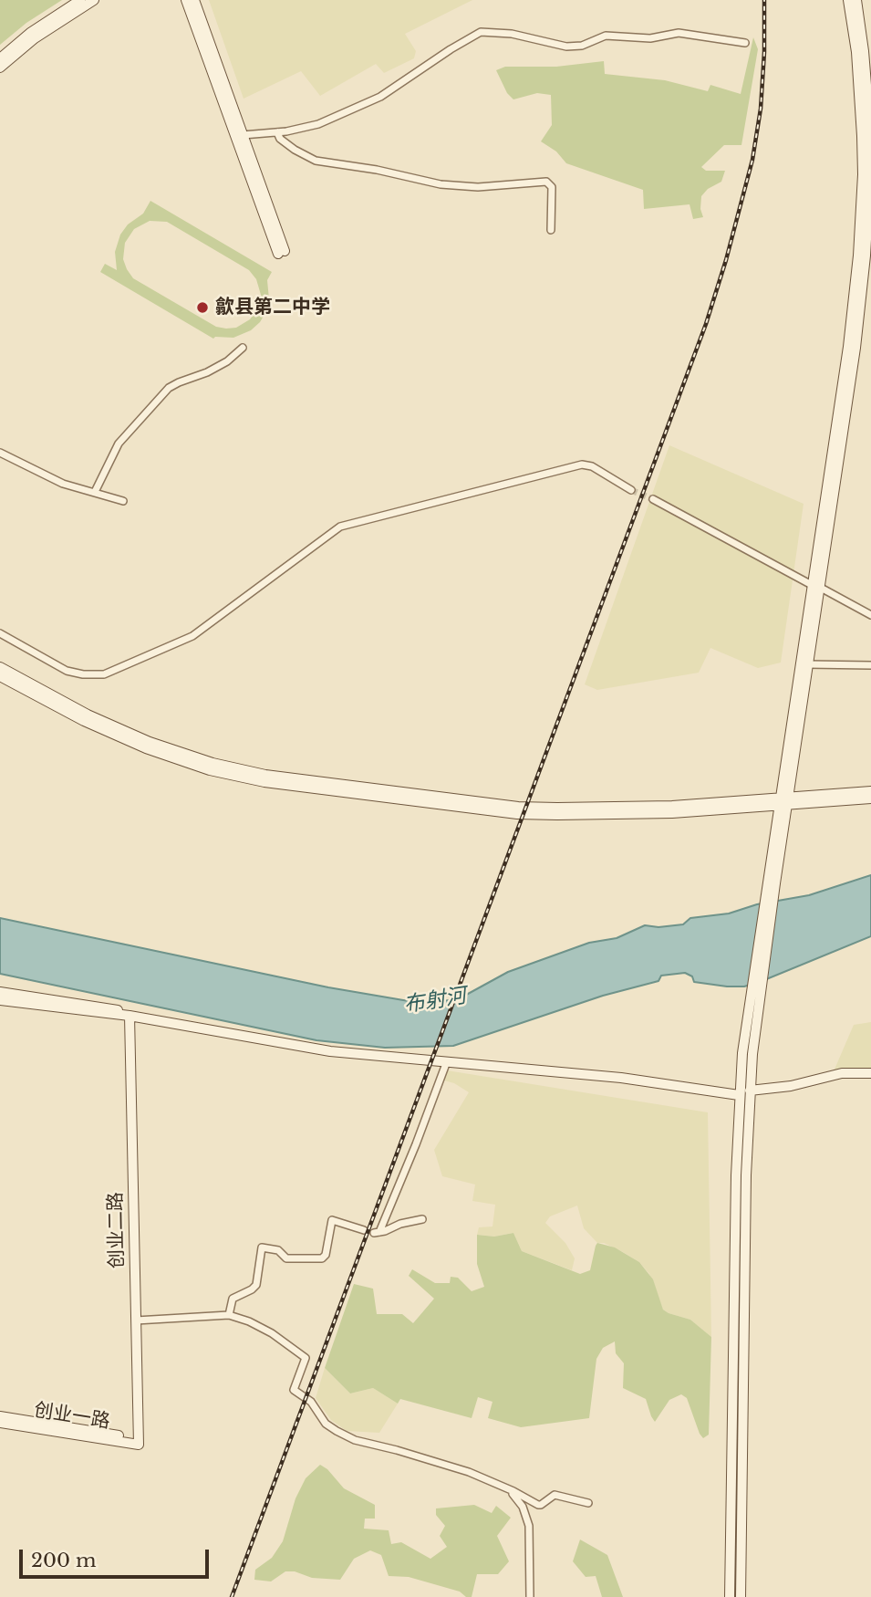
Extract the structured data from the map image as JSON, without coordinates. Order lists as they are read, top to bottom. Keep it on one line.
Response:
{"streets":{"main road":["创业二路","创业一路"]},"crossings":[["创业二路","创业一路"]],"water":["布射河"],"places":["歙县第二中学"],"scale_bar":"200 m"}
